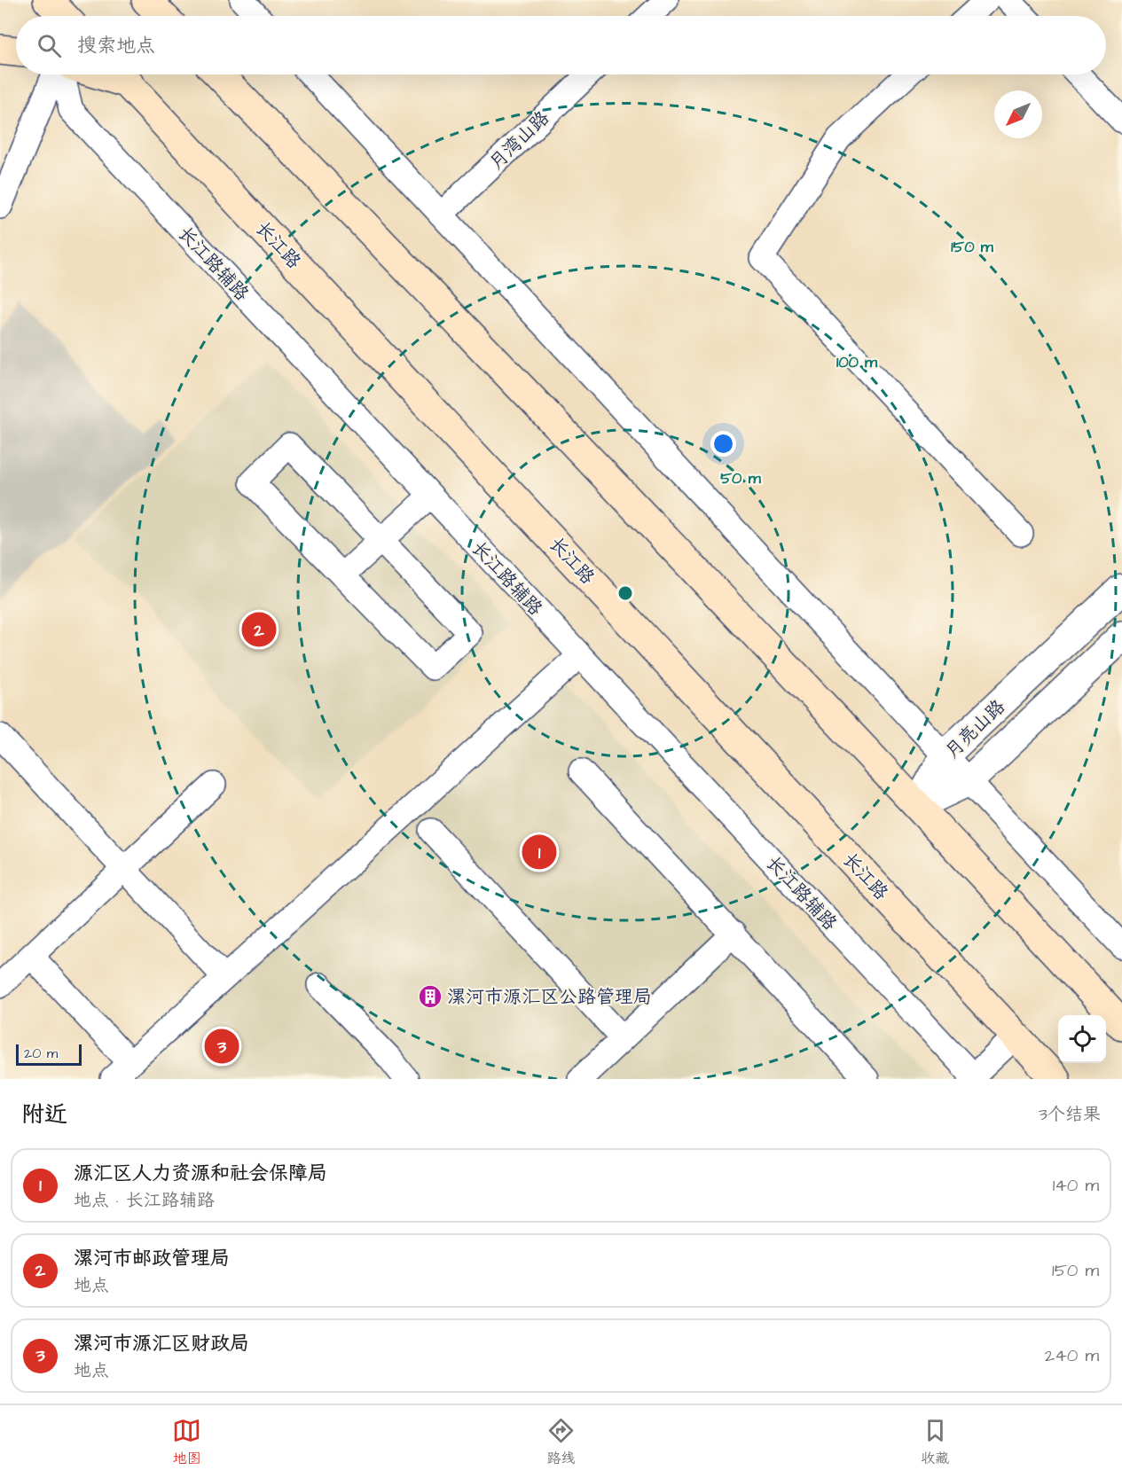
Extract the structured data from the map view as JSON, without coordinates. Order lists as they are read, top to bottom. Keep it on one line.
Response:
{"streets":{"main road":["长江路"],"street":["月湾山路","长江路辅路","月亮山路"]},"places":{"building":["漯河市源汇区公路管理局"]},"scale_bar":"20 m","north":"bottom left","page":{"search":"搜索地点","pins":["2","1","3"],"scale":"20 m","heading":["附近","3个结果"],"list":[{"mark":"1","name":"源汇区人力资源和社会保障局","note":"地点 · 长江路辅路","value":"140 m"},{"mark":"2","name":"漯河市邮政管理局","note":"地点","value":"150 m"},{"mark":"3","name":"漯河市源汇区财政局","note":"地点","value":"240 m"}],"nav":["地图","路线","收藏"]},"rings":["150 m","100 m","50 m"]}
